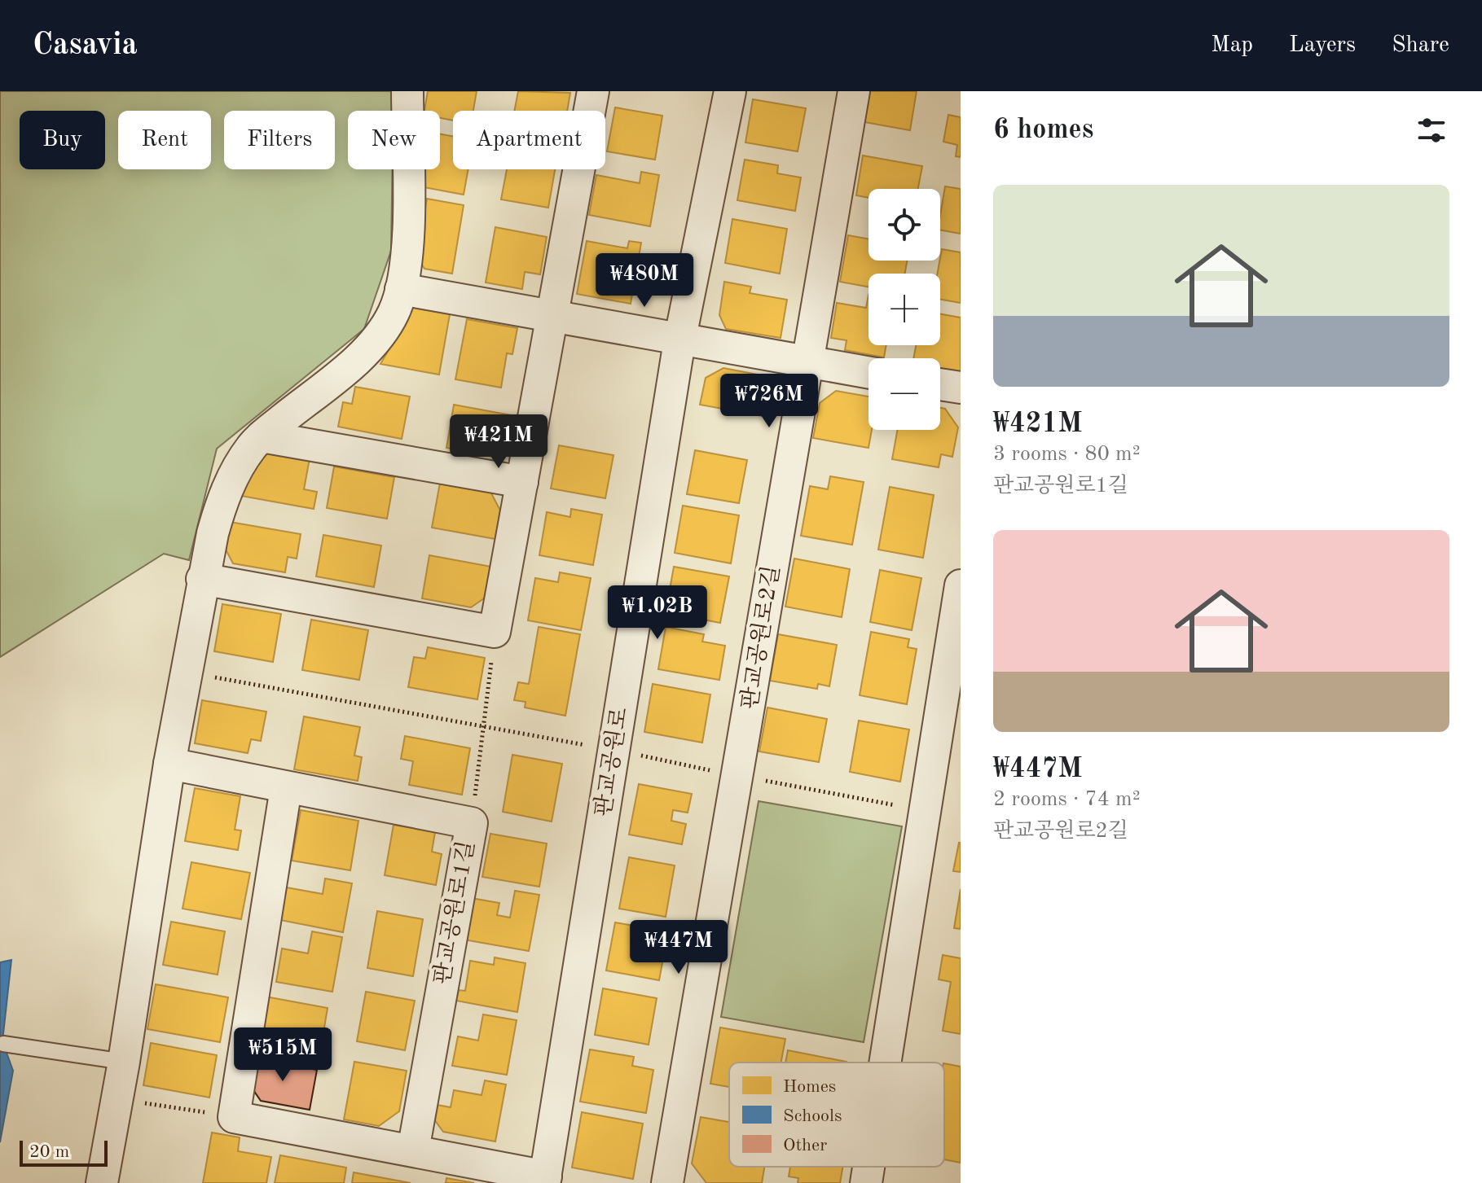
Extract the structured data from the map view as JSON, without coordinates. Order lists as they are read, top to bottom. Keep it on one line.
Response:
{"streets":{"street":["판교공원로2길","판교공원로","판교공원로1길"]},"legend":["Homes","Schools","Other"],"scale_bar":"20 m","page":{"header":"Casavia","nav":["Map","Layers","Share"],"heading":"6 homes","chip":["Buy","Rent","Filters","New","Apartment"],"list":[{"name":"₩421M","note":"3 rooms · 80 m² · 판교공원로1길"},{"name":"₩447M","note":"2 rooms · 74 m² · 판교공원로2길"}],"map_buttons":["+","−"],"price":["₩480M","₩726M","₩421M","₩1.02B","₩447M","₩515M"],"scale":"20 m"}}
